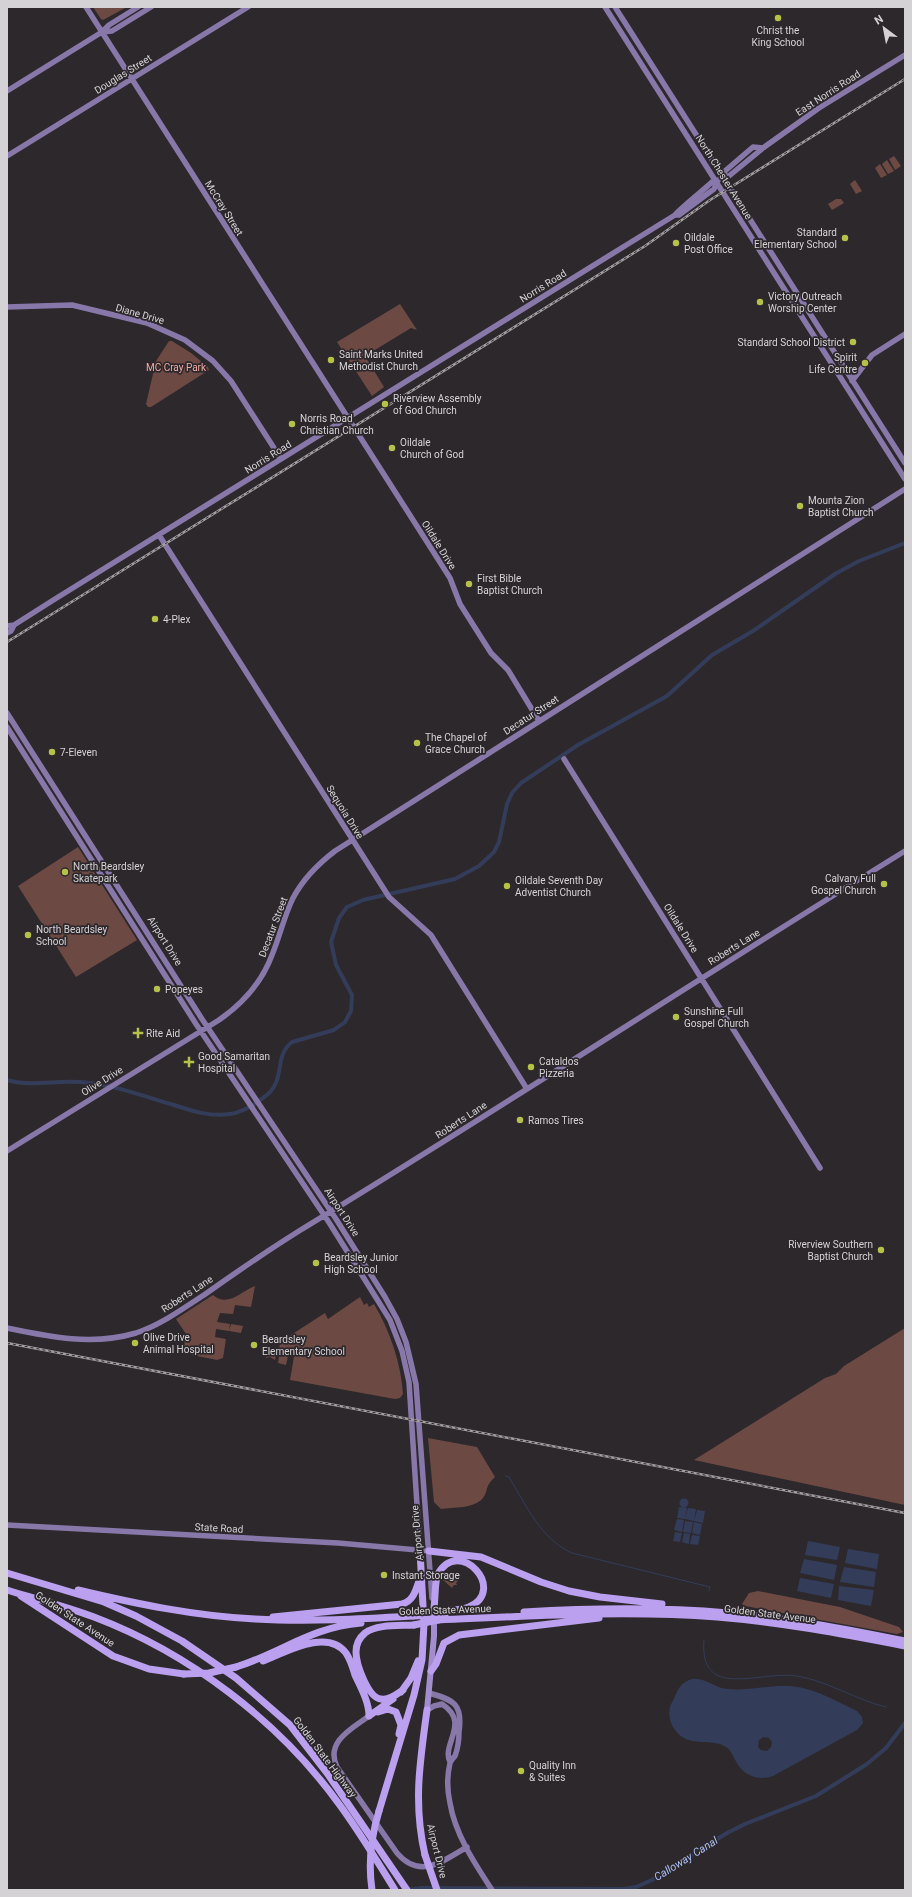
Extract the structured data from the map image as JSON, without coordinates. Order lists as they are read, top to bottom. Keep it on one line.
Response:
{"streets":{"highway":["Airport Drive","Golden State Avenue","Golden State Highway"],"main road":["Douglas Street","East Norris Road","North Chester Avenue","McCray Street","Norris Road","Diane Drive","Oildale Drive","Decatur Street","Sequoia Drive","Roberts Lane","Olive Drive","State Road"]},"crossings":[["Douglas Street","McCray Street"],["East Norris Road","North Chester Avenue"],["East Norris Road","Norris Road"],["North Chester Avenue","Norris Road"],["McCray Street","Norris Road"],["McCray Street","Oildale Drive"],["Norris Road","Diane Drive"],["Norris Road","Oildale Drive"],["Norris Road","Sequoia Drive"],["Oildale Drive","Decatur Street"],["Oildale Drive","Roberts Lane"],["Decatur Street","Sequoia Drive"],["Decatur Street","Airport Drive"],["Decatur Street","Olive Drive"],["Sequoia Drive","Roberts Lane"],["Airport Drive","Roberts Lane"],["Airport Drive","Olive Drive"],["Airport Drive","State Road"],["Golden State Avenue","Golden State Highway"]],"water":["Calloway Canal"],"parks":["MC Cray Park"],"places":{"other":["Christ the King School","Standard Elementary School","Oildale Post Office","Victory Outreach Worship Center","Standard School District","Saint Marks United Methodist Church","Spirit Life Centre","Riverview Assembly of God Church","Norris Road Christian Church","Oildale Church of God","Mounta Zion Baptist Church","First Bible Baptist Church","4-Plex","The Chapel of Grace Church","7-Eleven","North Beardsley Skatepark","Calvary Full Gospel Church","Oildale Seventh Day Adventist Church","North Beardsley School","Popeyes","Sunshine Full Gospel Church","Cataldos Pizzeria","Ramos Tires","Riverview Southern Baptist Church","Beardsley Junior High School","Olive Drive Animal Hospital","Beardsley Elementary School","Instant Storage","Quality Inn & Suites"],"health":["Rite Aid","Good Samaritan Hospital"]},"north":"top left"}
